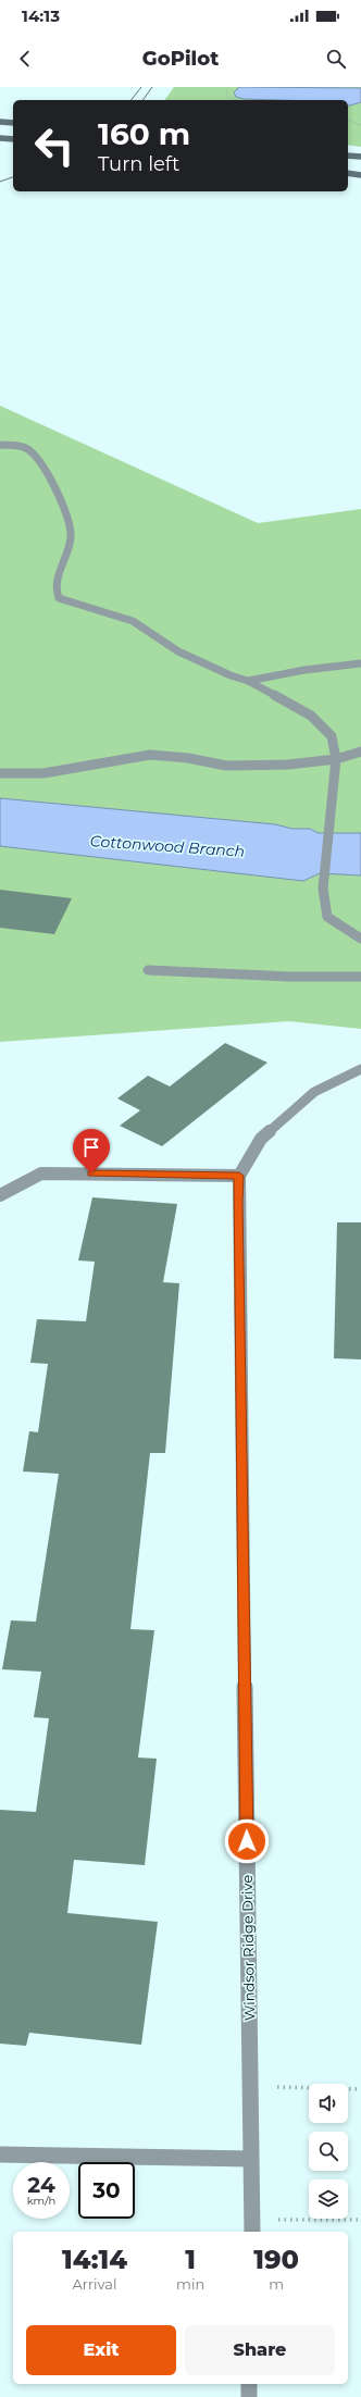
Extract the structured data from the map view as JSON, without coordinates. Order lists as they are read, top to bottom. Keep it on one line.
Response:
{"streets":{"street":["Windsor Ridge Drive"]},"water":["Cottonwood Branch"],"page":{"status":"14:13","header":"GoPilot","turn":["160 m","Turn left"],"speed":"24 km/h","limit":"30","eta":["14:14","Arrival","1","min","190","m"],"buttons":["Exit","Share"]}}
